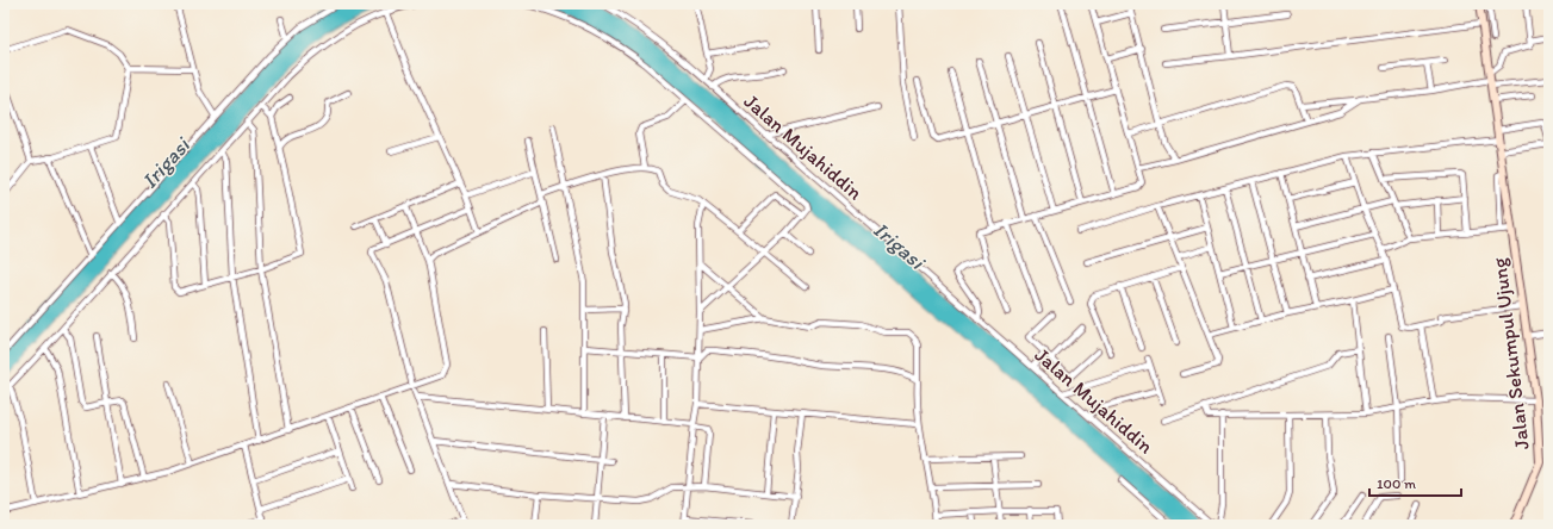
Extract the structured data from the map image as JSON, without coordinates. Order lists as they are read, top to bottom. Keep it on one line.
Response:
{"streets":{"main road":["Jalan Sekumpul Ujung"],"street":["Jalan Mujahiddin"]},"water":["Irigasi"],"scale_bar":"100 m"}
